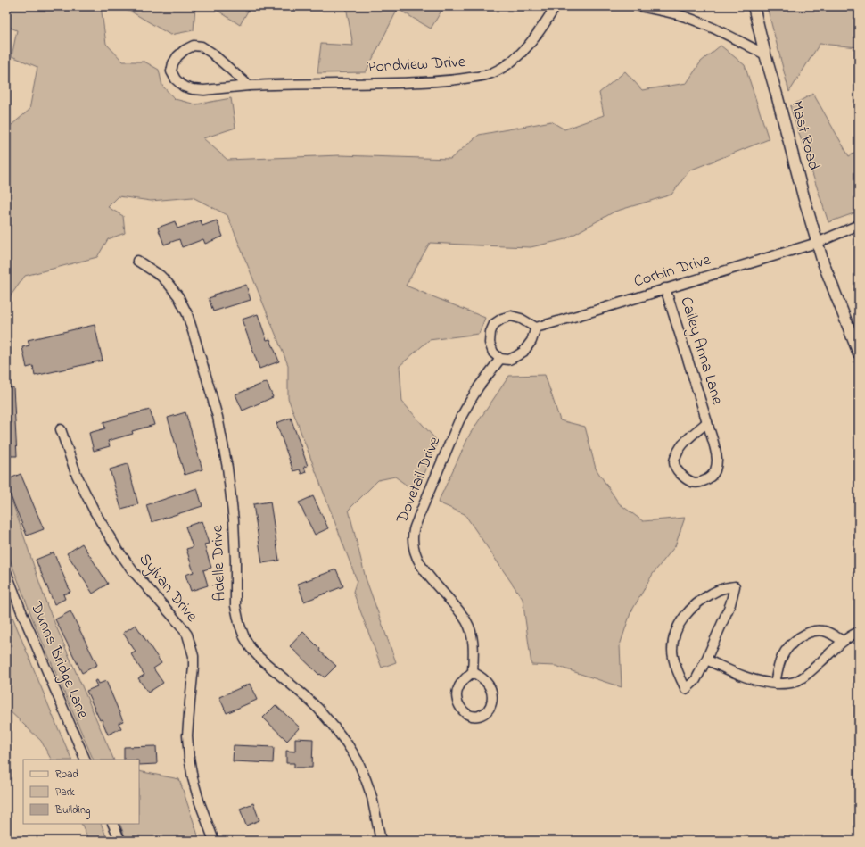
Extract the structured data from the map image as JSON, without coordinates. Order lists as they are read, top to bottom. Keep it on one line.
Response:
{"streets":{"street":["Pondview Drive","Mast Road","Corbin Drive","Cailey Anna Lane","Dovetail Drive","Adelle Drive","Sylvan Drive","Dunns Bridge Lane"]},"crossings":[["Mast Road","Corbin Drive"],["Corbin Drive","Cailey Anna Lane"],["Corbin Drive","Dovetail Drive"]],"legend":["Road","Park","Building"]}
